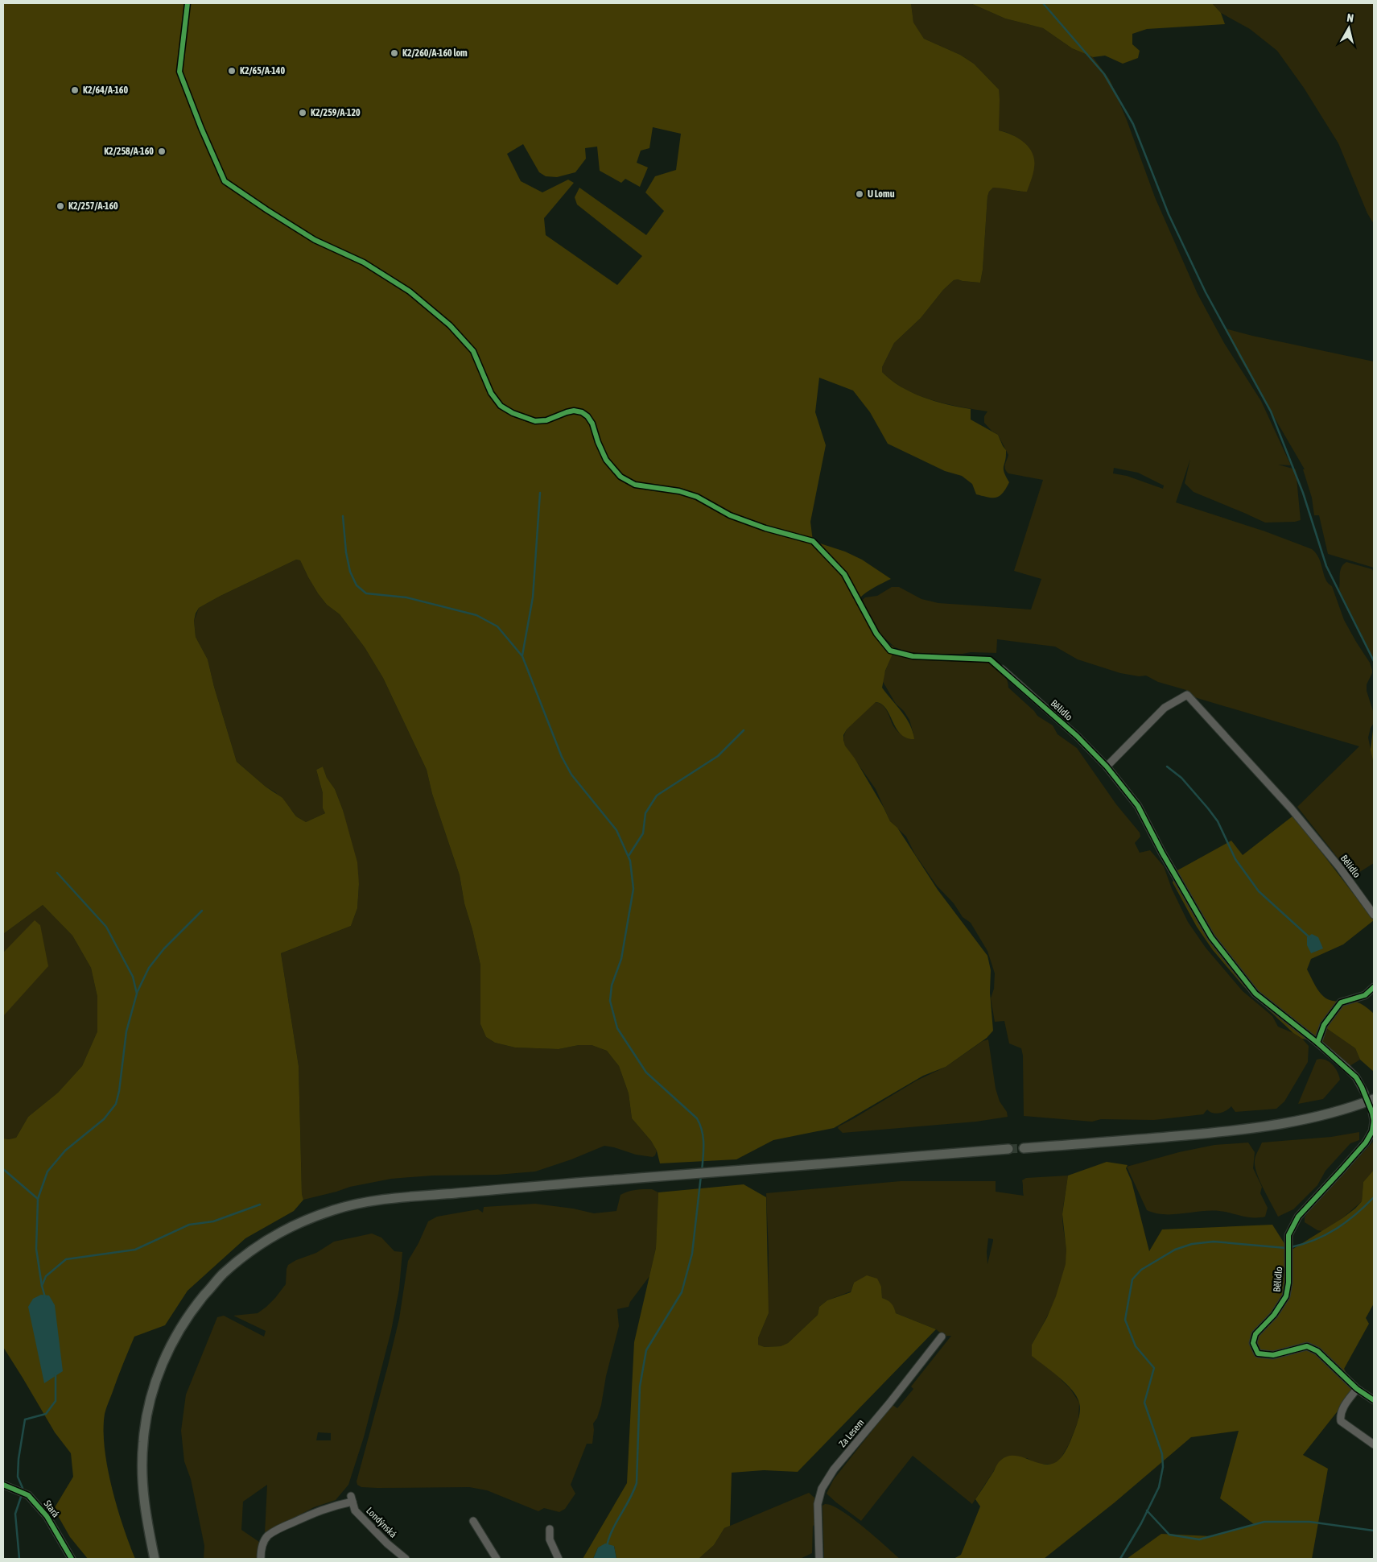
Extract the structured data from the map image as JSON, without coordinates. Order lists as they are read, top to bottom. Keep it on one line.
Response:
{"streets":{"street":["Bělidlo","Za Lesem","Stará","Londýnská"]},"places":["K2/260/A-160 lom","K2/65/A-140","K2/64/A-160","K2/259/A-120","K2/258/A-160","U Lomu","K2/257/A-160"],"north":"top"}
